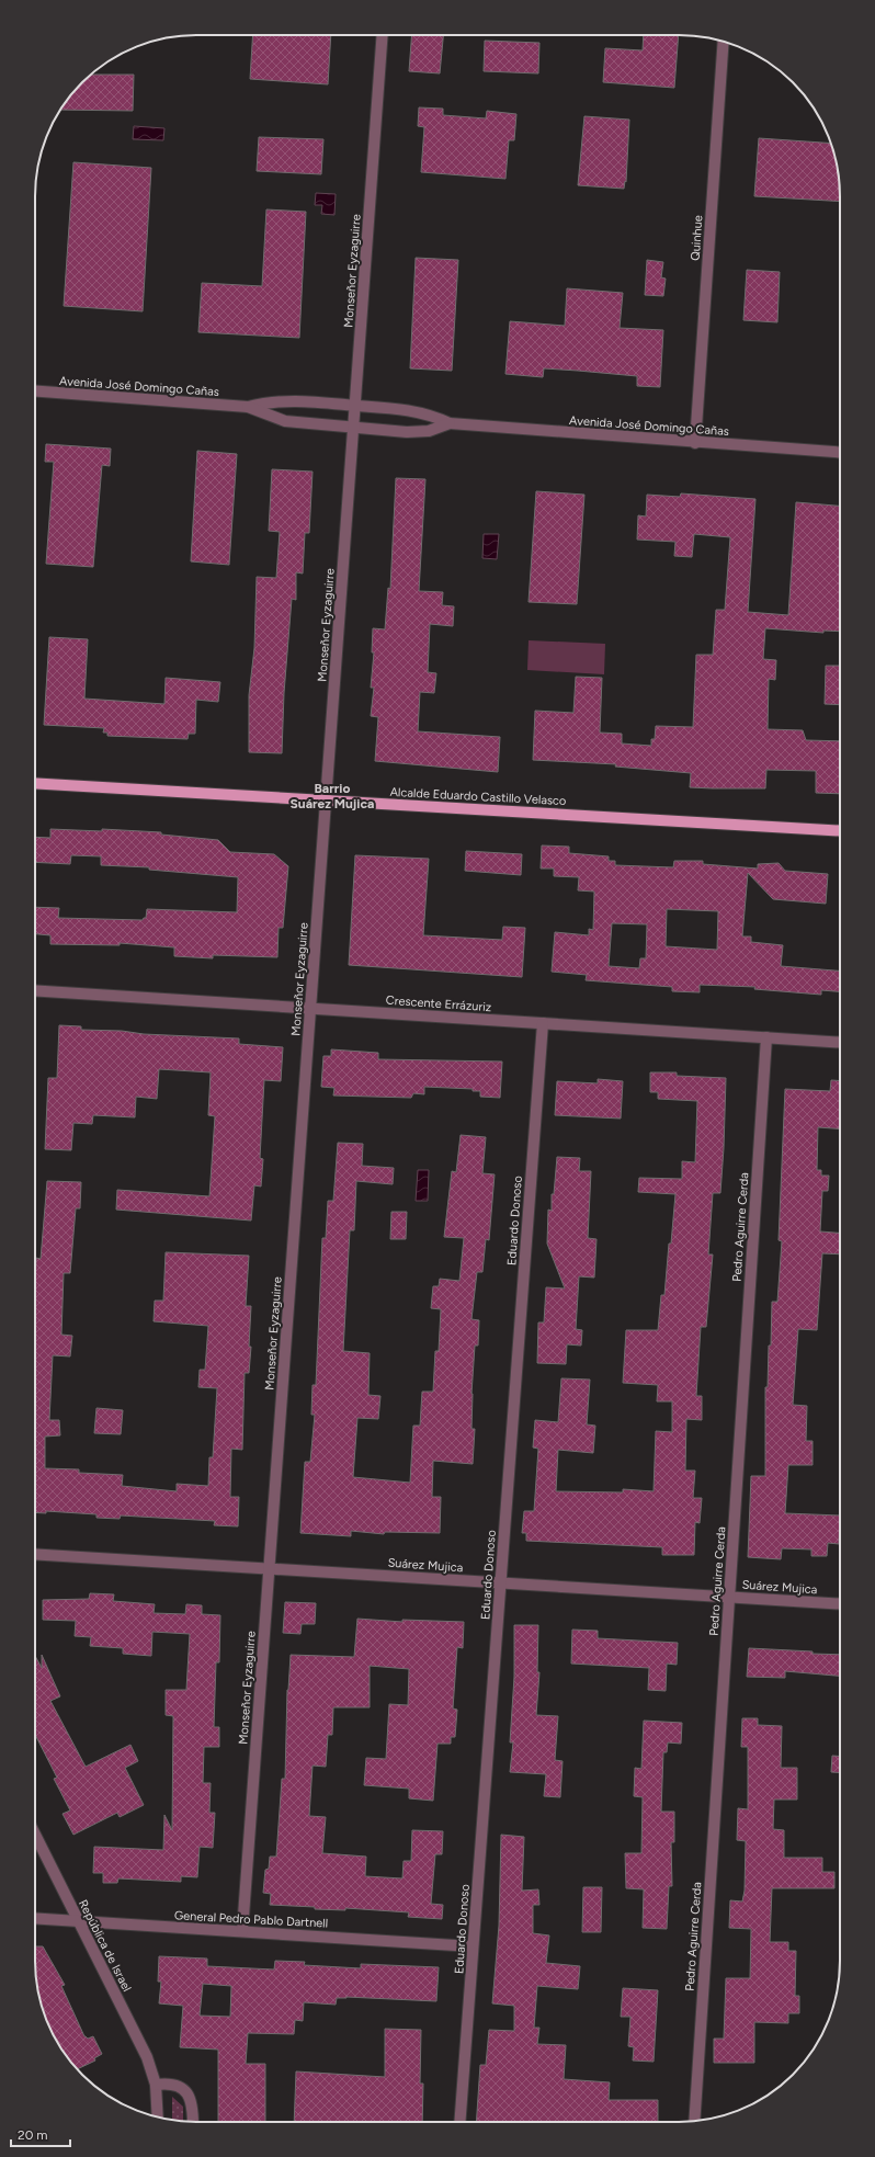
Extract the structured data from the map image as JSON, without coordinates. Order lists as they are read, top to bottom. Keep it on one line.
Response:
{"streets":{"main road":["Alcalde Eduardo Castillo Velasco"],"street":["Quinhue","Monseñor Eyzaguirre","Avenida José Domingo Cañas","Crescente Errázuriz","Eduardo Donoso","Pedro Aguirre Cerda","Suárez Mujica","General Pedro Pablo Dartnell","República de Israel"]},"crossings":[["Quinhue","Avenida José Domingo Cañas"],["Monseñor Eyzaguirre","Avenida José Domingo Cañas"],["Monseñor Eyzaguirre","Alcalde Eduardo Castillo Velasco"],["Monseñor Eyzaguirre","Crescente Errázuriz"],["Monseñor Eyzaguirre","Suárez Mujica"],["Monseñor Eyzaguirre","General Pedro Pablo Dartnell"],["Crescente Errázuriz","Eduardo Donoso"],["Crescente Errázuriz","Pedro Aguirre Cerda"],["Eduardo Donoso","Suárez Mujica"],["Eduardo Donoso","General Pedro Pablo Dartnell"],["Pedro Aguirre Cerda","Suárez Mujica"],["General Pedro Pablo Dartnell","República de Israel"]],"districts":["Barrio Suárez Mujica"],"scale_bar":"20 m"}
